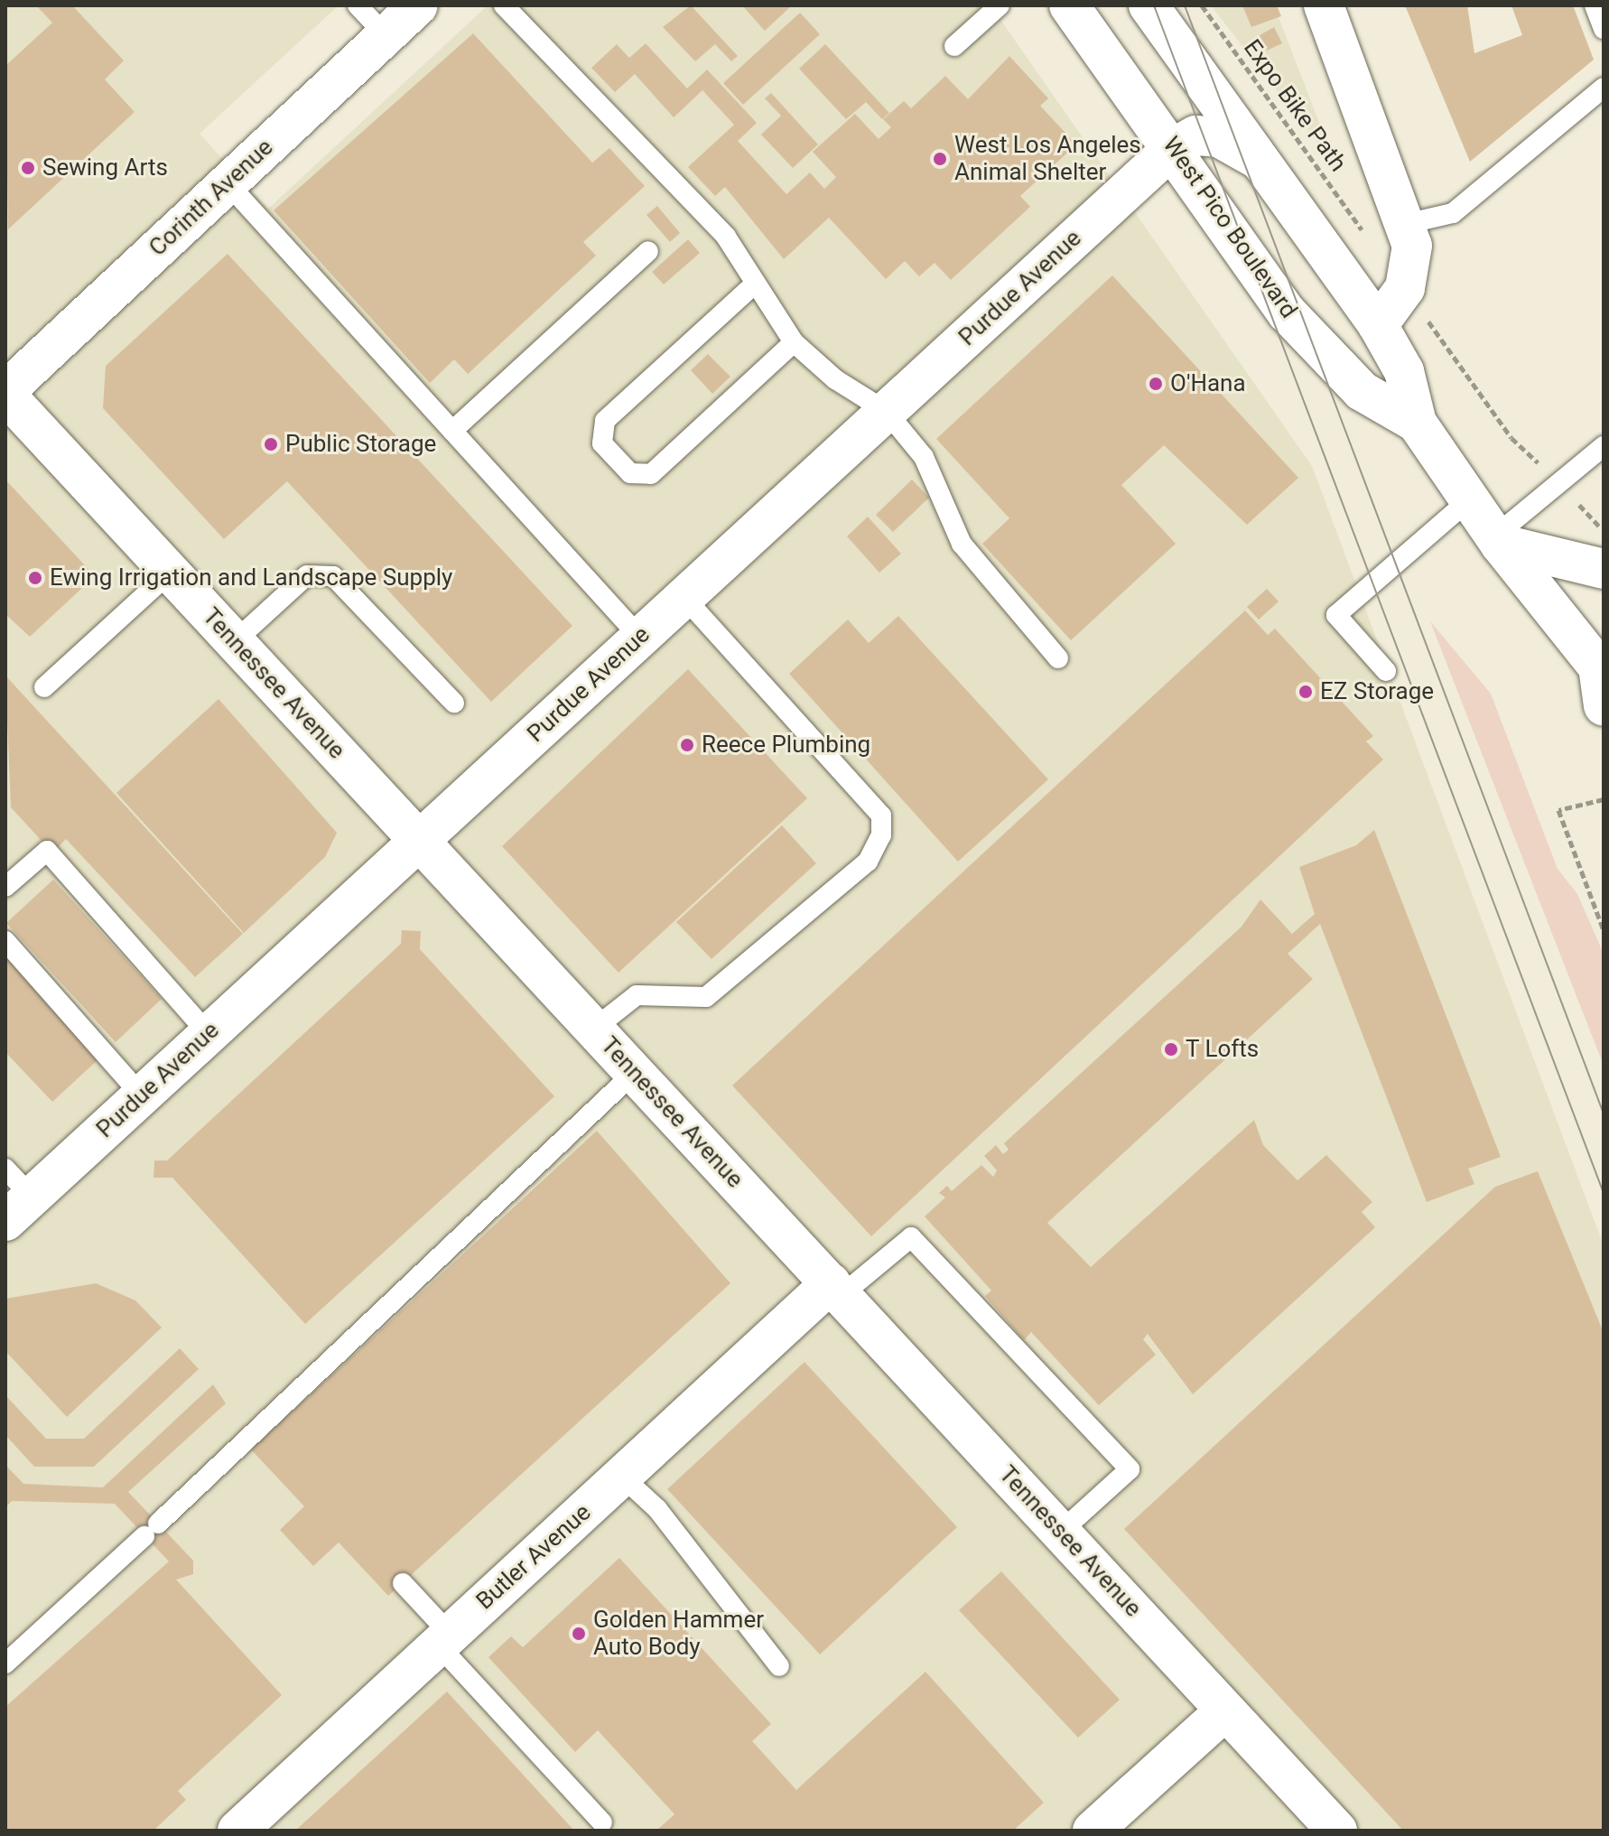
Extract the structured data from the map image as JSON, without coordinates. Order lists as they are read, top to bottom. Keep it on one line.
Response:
{"streets":{"street":["Corinth Avenue","West Pico Boulevard","Purdue Avenue","Tennessee Avenue","Butler Avenue"],"path":["Expo Bike Path"]},"crossings":[["Corinth Avenue","Tennessee Avenue"],["West Pico Boulevard","Purdue Avenue"],["Purdue Avenue","Tennessee Avenue"],["Tennessee Avenue","Butler Avenue"]],"places":["West Los Angeles Animal Shelter","Sewing Arts","O'Hana","Public Storage","Ewing Irrigation and Landscape Supply","EZ Storage","Reece Plumbing","T Lofts","Golden Hammer Auto Body"]}
